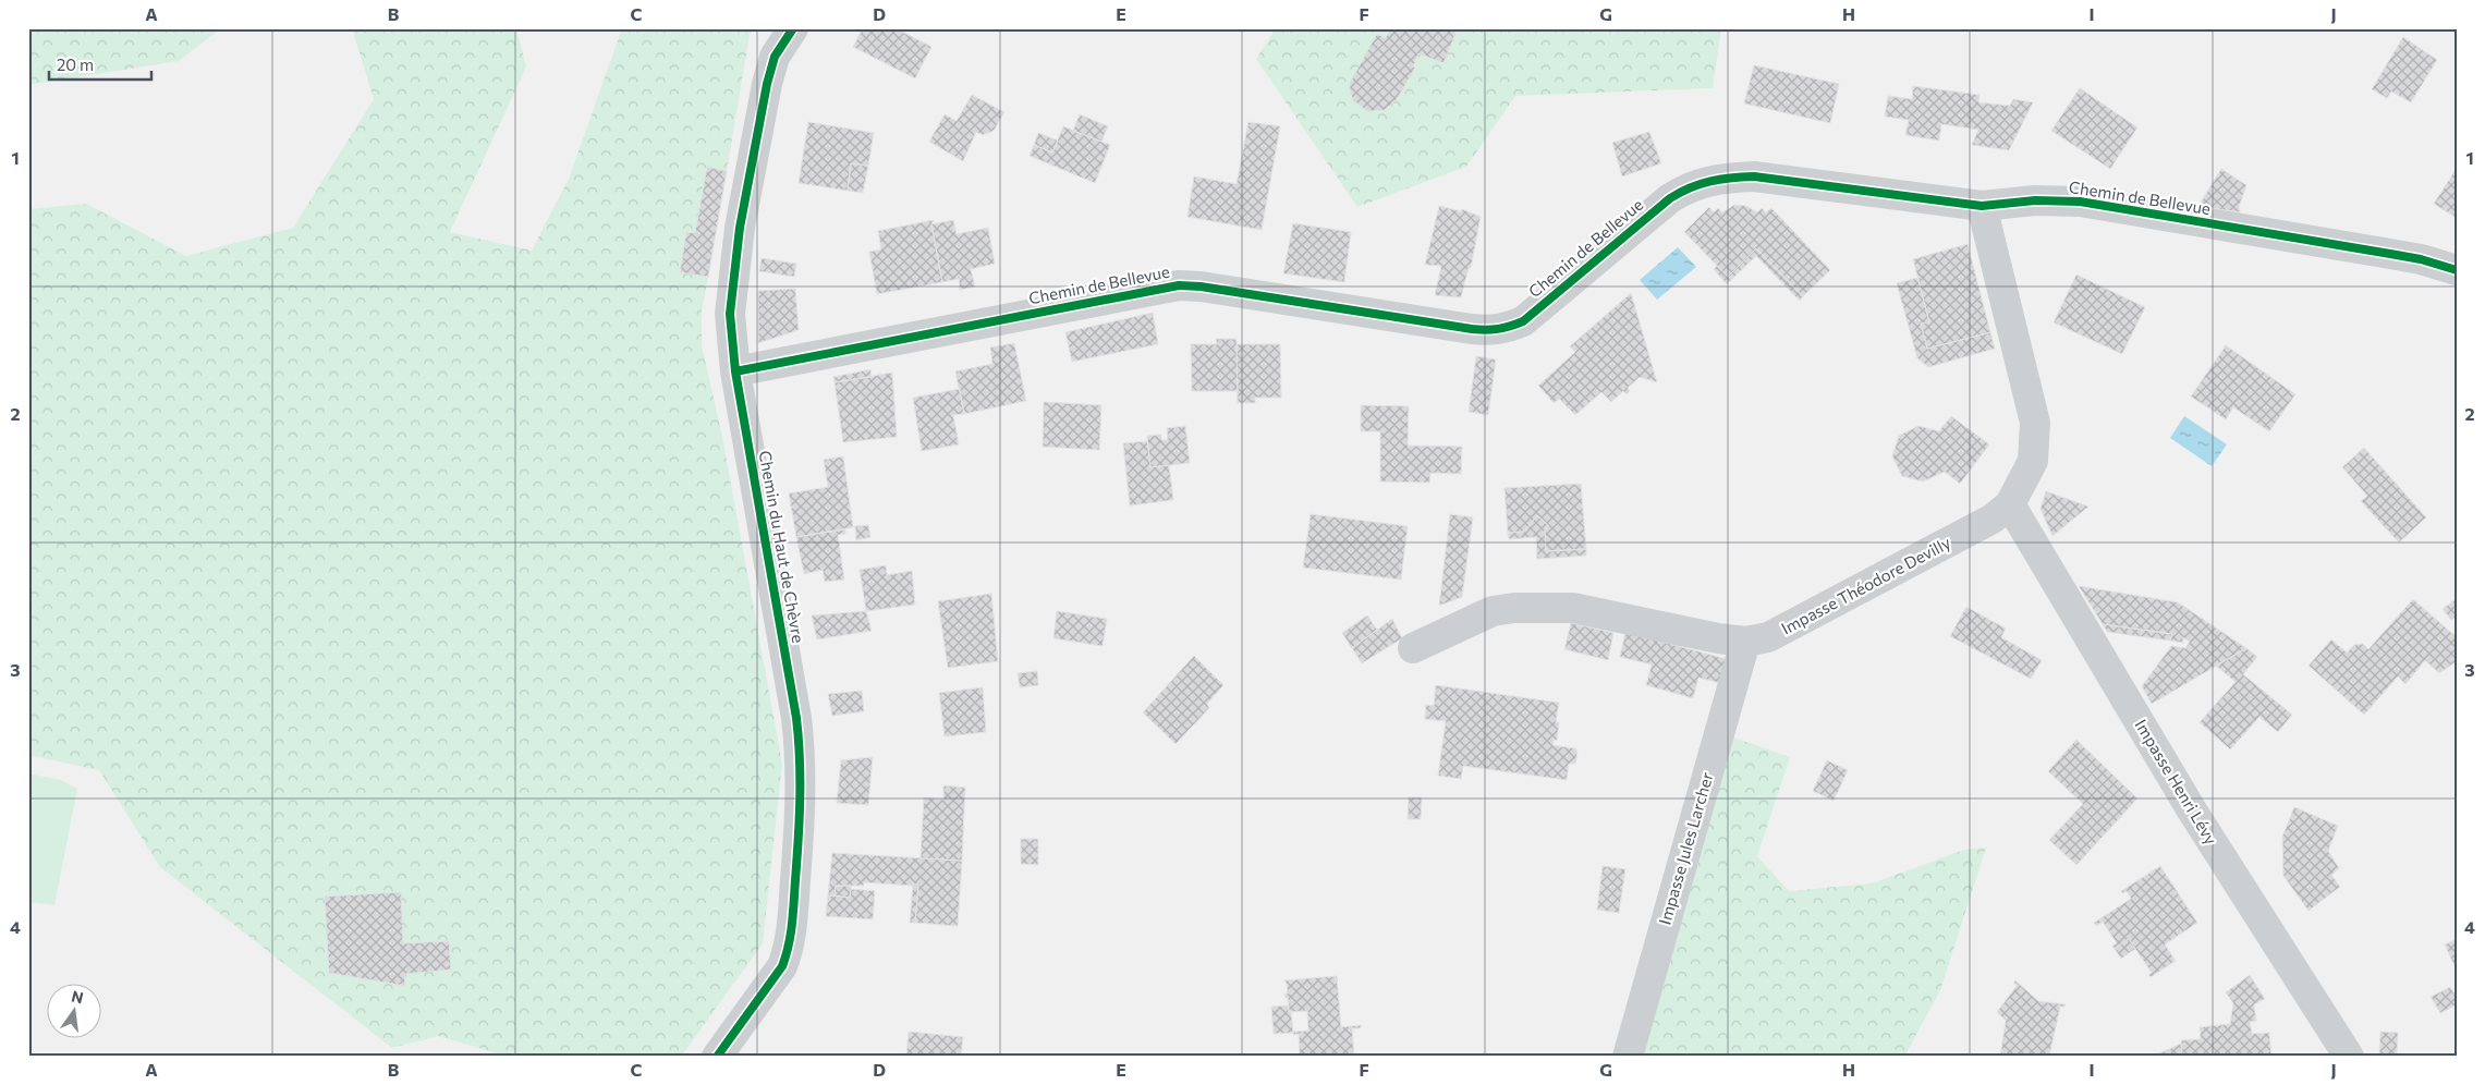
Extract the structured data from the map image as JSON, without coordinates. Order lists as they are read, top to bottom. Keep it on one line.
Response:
{"streets":{"street":["Chemin de Bellevue","Chemin du Haut de Chèvre","Impasse Théodore Devilly","Impasse Henri Lévy","Impasse Jules Larcher"]},"crossings":[["Chemin de Bellevue","Chemin du Haut de Chèvre"],["Chemin de Bellevue","Impasse Théodore Devilly"],["Impasse Théodore Devilly","Impasse Henri Lévy"],["Impasse Théodore Devilly","Impasse Jules Larcher"]],"scale_bar":"20 m","north":"top","grid":{"columns":["A","B","C","D","E","F","G","H","I","J"],"rows":["1","2","3","4"]}}
